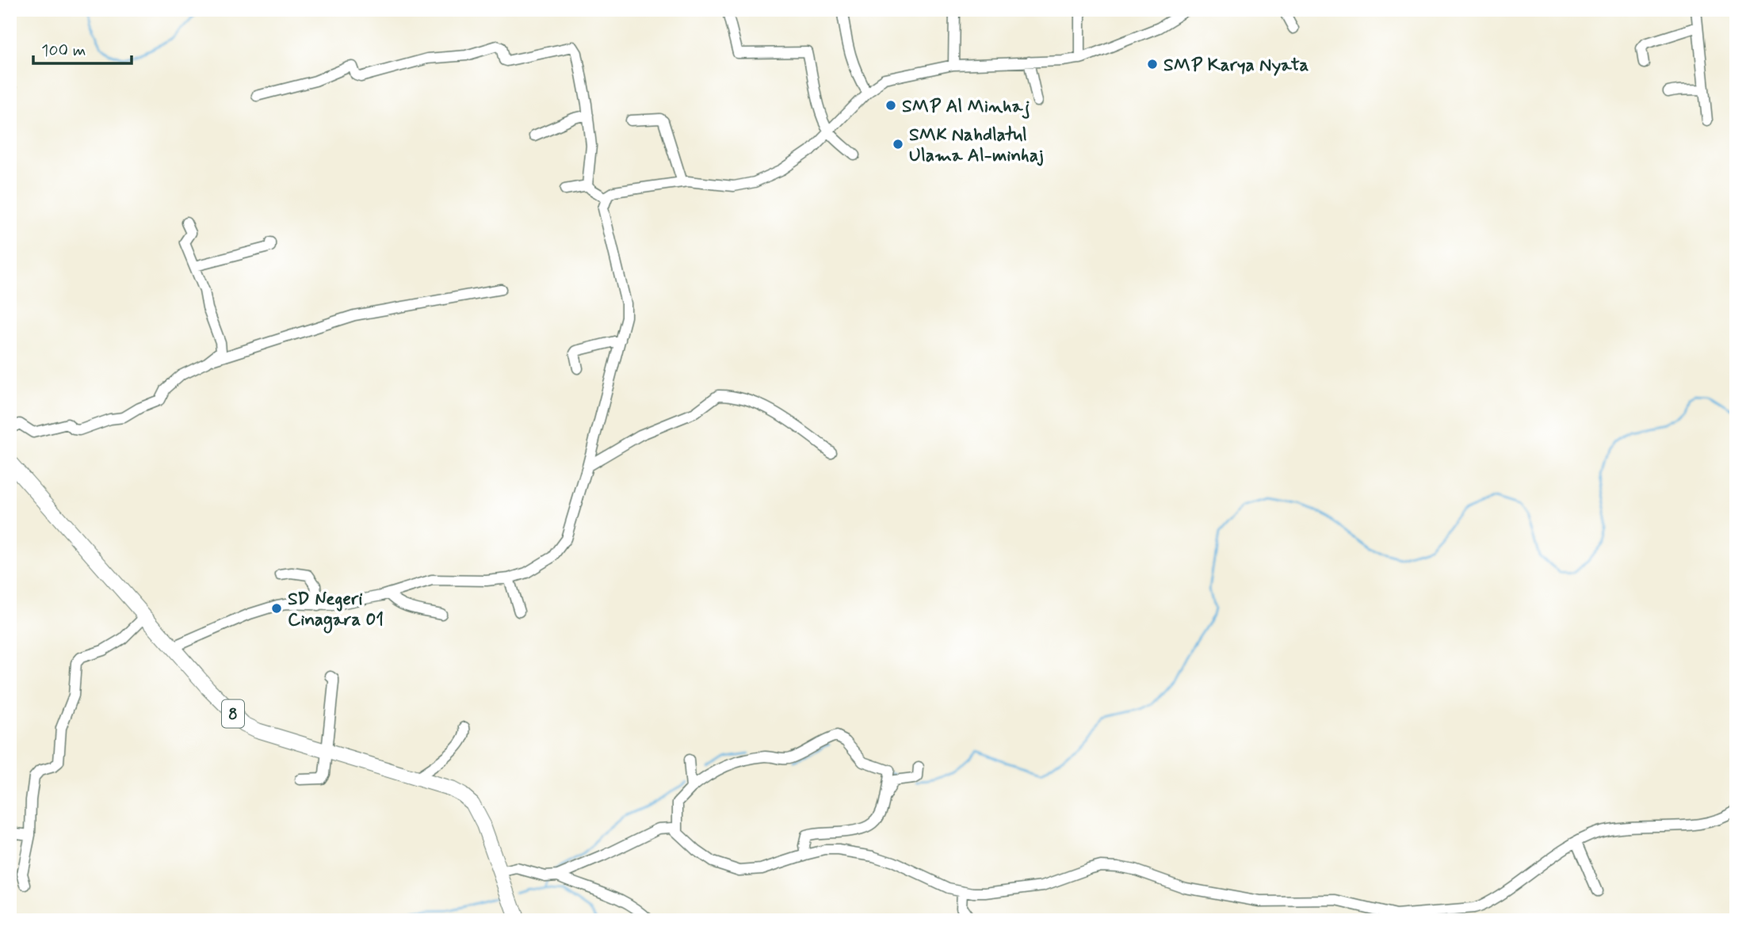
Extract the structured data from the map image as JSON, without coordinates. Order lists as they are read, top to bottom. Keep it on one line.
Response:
{"streets":{"highway":["8"]},"places":["SMP Karya Nyata","SMP Al Minhaj","SMK Nahdlatul Ulama Al-minhaj","SD Negeri Cinagara 01"],"scale_bar":"100 m"}
